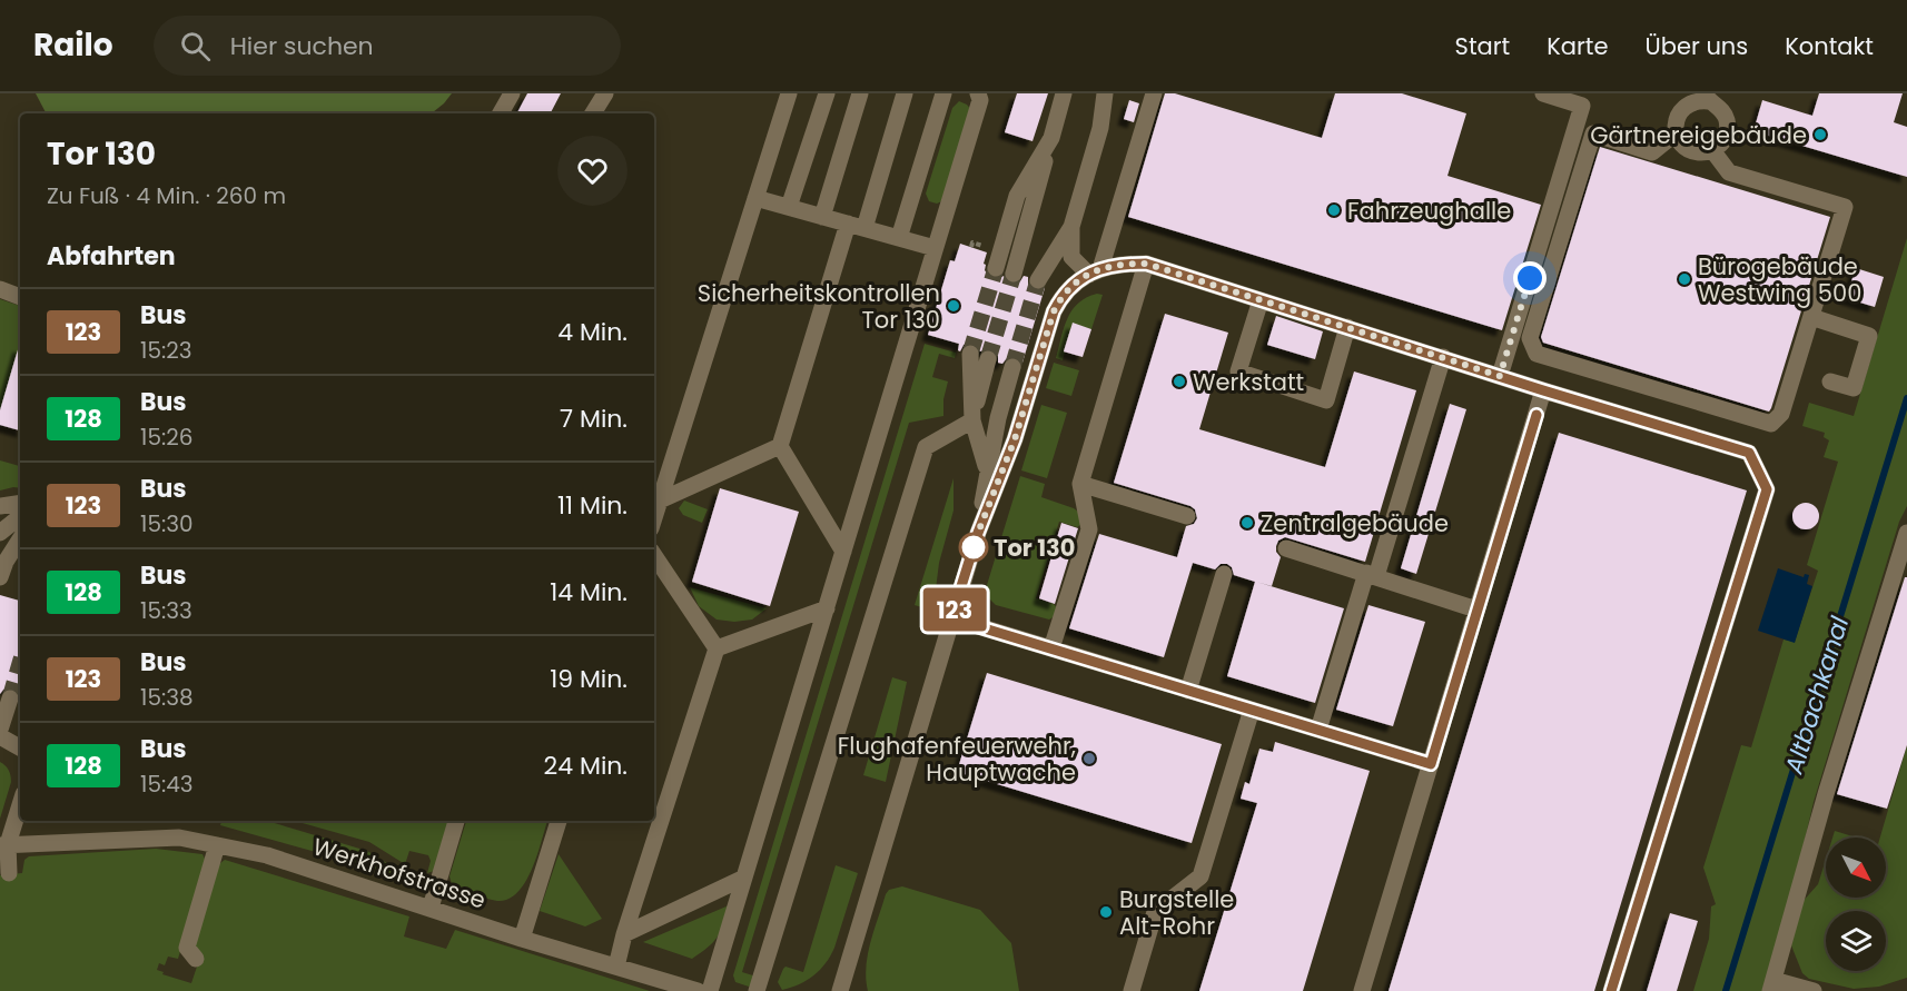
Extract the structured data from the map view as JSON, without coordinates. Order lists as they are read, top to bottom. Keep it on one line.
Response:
{"streets":{"street":["Werkhofstrasse"]},"water":["Altbachkanal"],"places":["Gärtnereigebäude","Fahrzeughalle","Bürogebäude Westwing 500","Sicherheitskontrollen Tor 130","Werkstatt","Zentralgebäude","Tor 130","Flughafenfeuerwehr, Hauptwache","Burgstelle Alt-Rohr"],"lines":["bus line 123"],"north":"bottom right","page":{"header":"Railo","search":"Hier suchen","nav":["Start","Karte","Über uns","Kontakt"],"on_map":"123","heading":[["Tor 130","Zu Fuß · 4 Min. · 260 m"],"Abfahrten"],"list":[{"mark":"123","name":"Bus","note":"15:23","value":"4 Min."},{"mark":"128","name":"Bus","note":"15:26","value":"7 Min."},{"mark":"123","name":"Bus","note":"15:30","value":"11 Min."},{"mark":"128","name":"Bus","note":"15:33","value":"14 Min."},{"mark":"123","name":"Bus","note":"15:38","value":"19 Min."},{"mark":"128","name":"Bus","note":"15:43","value":"24 Min."}]}}
